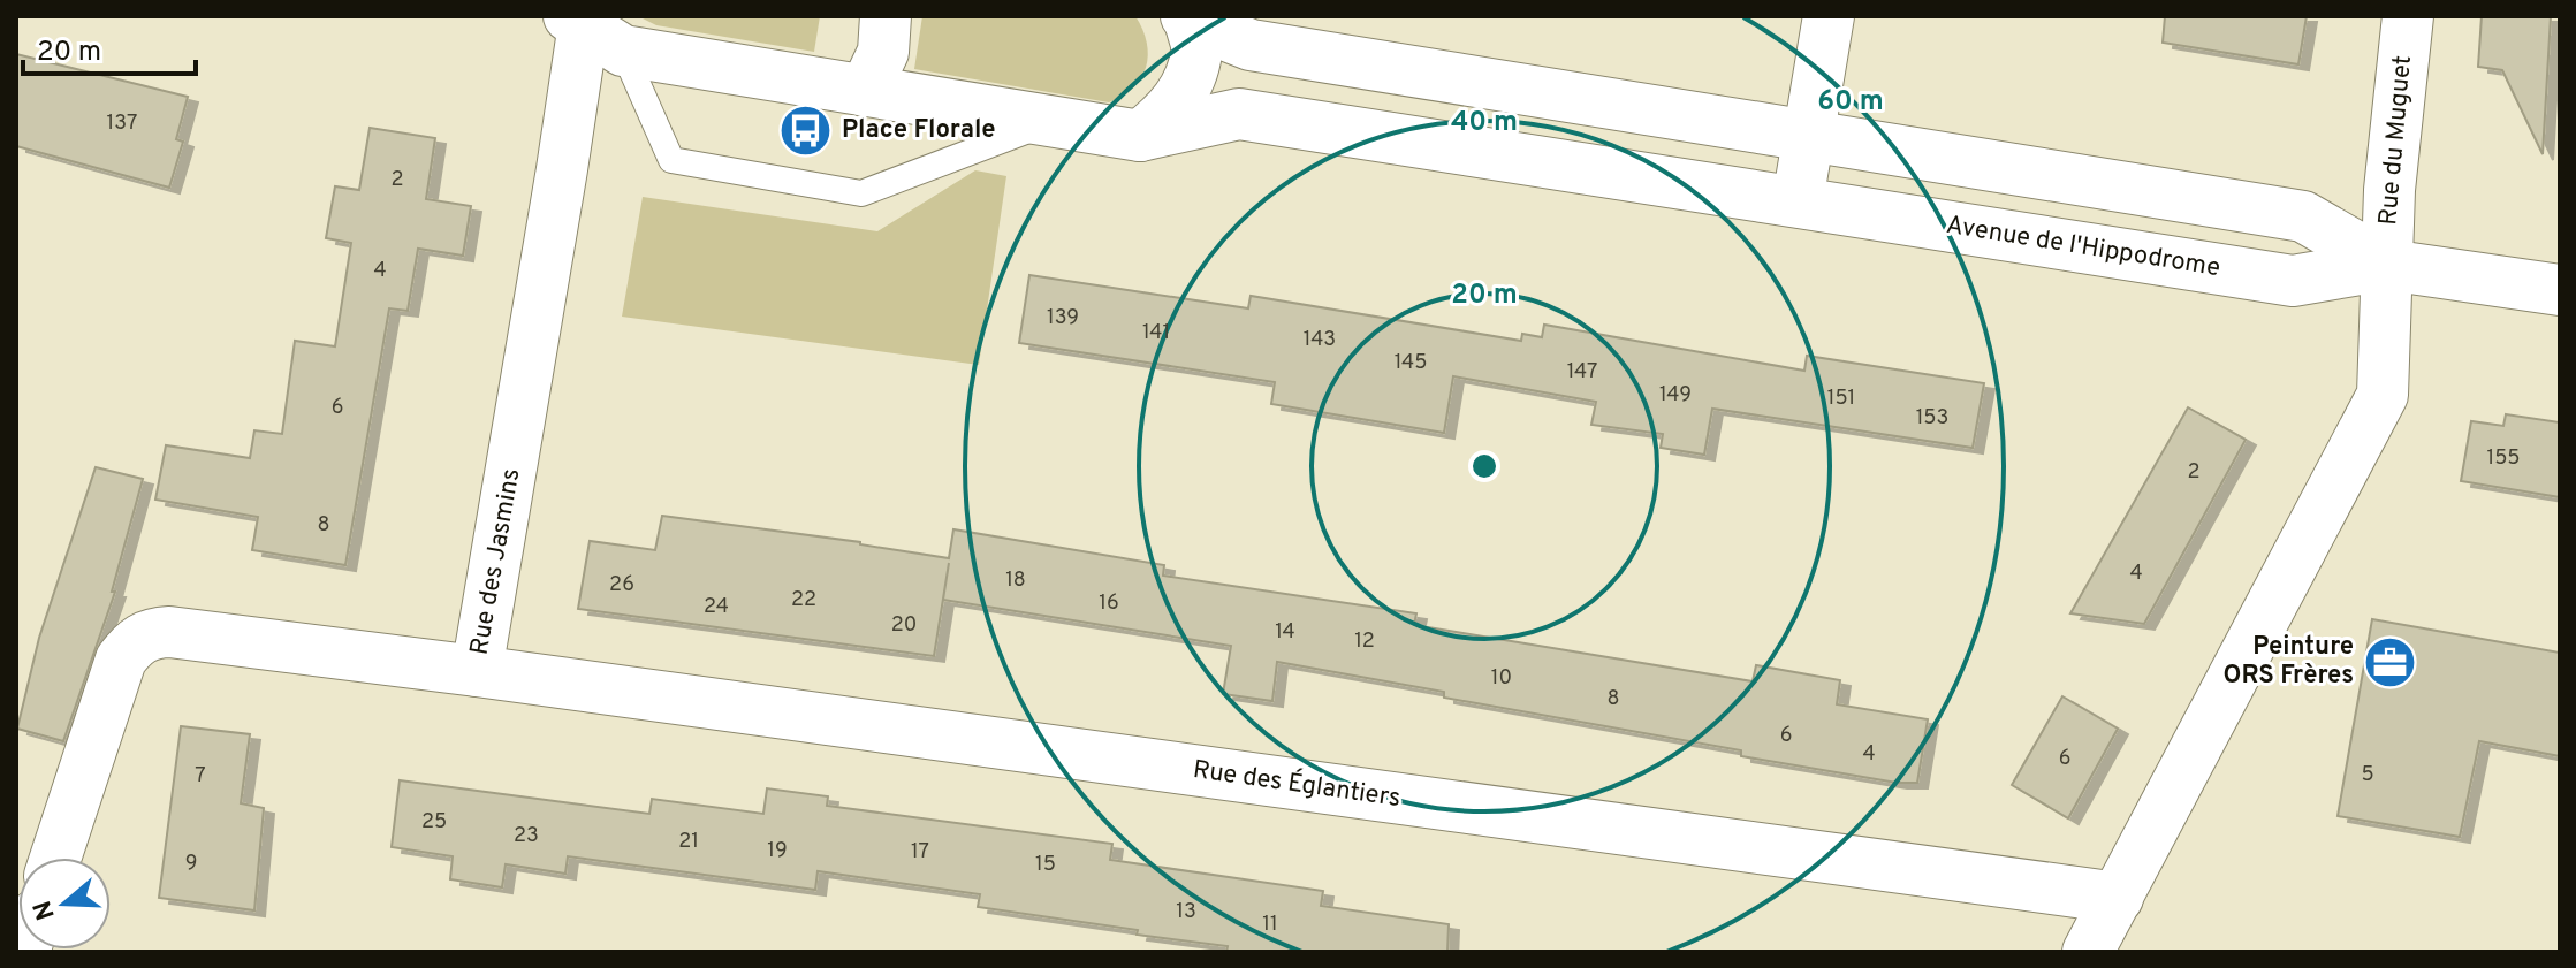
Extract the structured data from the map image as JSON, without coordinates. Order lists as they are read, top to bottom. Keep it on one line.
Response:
{"streets":{"street":["Rue du Muguet","Avenue de l'Hippodrome","Rue des Jasmins","Rue des Églantiers"]},"crossings":[["Rue du Muguet","Avenue de l'Hippodrome"],["Rue du Muguet","Rue des Églantiers"],["Avenue de l'Hippodrome","Rue des Jasmins"],["Rue des Jasmins","Rue des Églantiers"]],"places":{"bus stop":["Place Florale"],"office":["Peinture ORS Frères"]},"house_numbers":["137","2","4","139","141","143","145","147","149","151","6","153","155","2","8","4","18","26","22","16","24","20","14","12","10","8","6","4","6","5","7","25","23","21","19","17","9","15","13","11"],"scale_bar":"20 m","north":"left","rings":["60 m","40 m","20 m"]}
